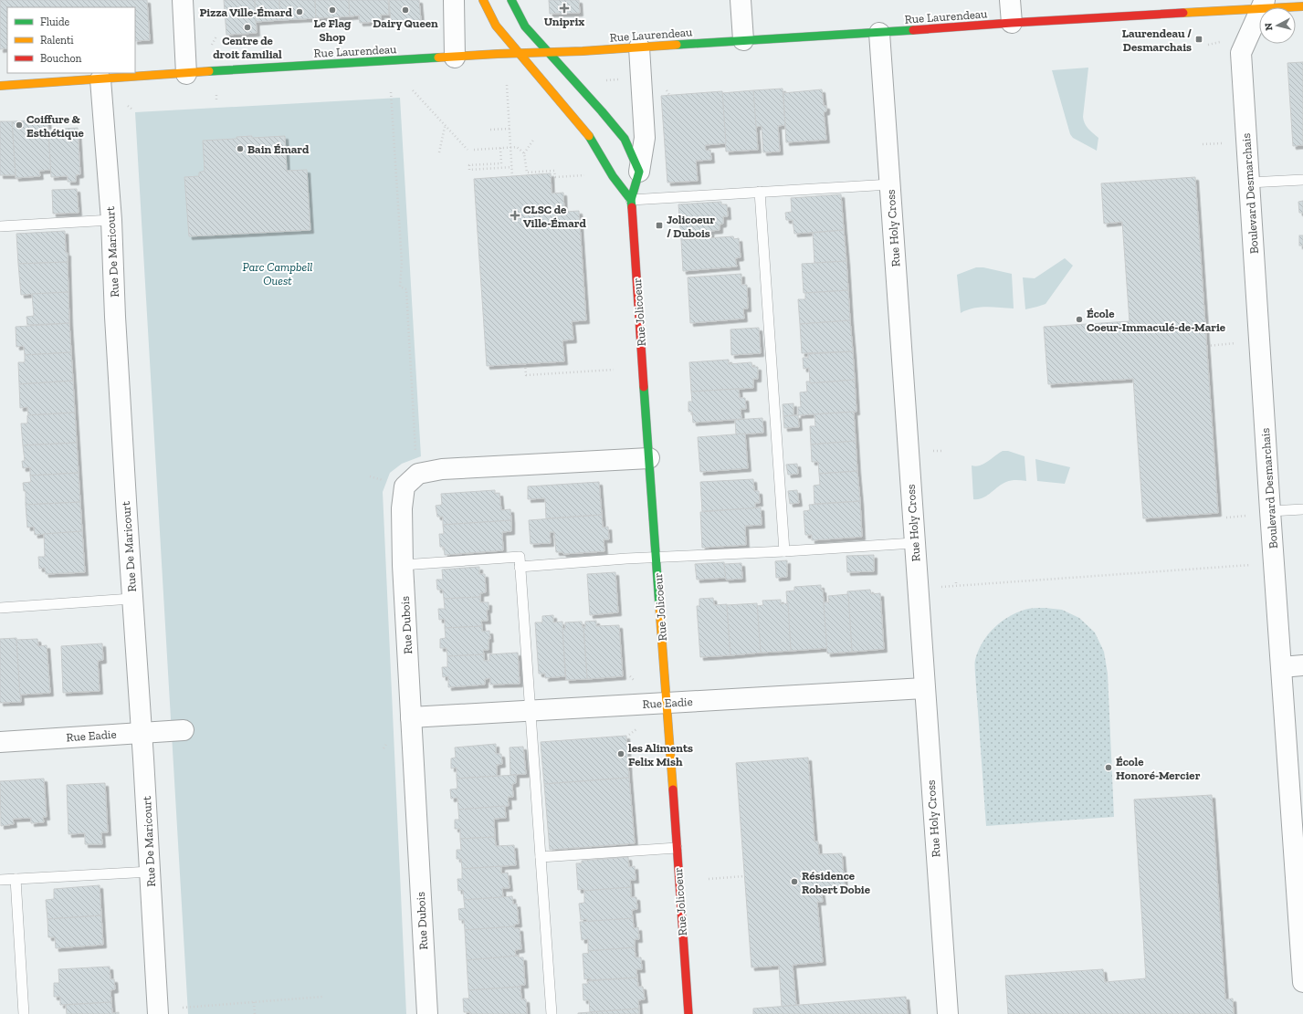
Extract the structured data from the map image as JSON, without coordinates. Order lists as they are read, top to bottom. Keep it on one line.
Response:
{"streets":{"street":["Rue Laurendeau","Boulevard Desmarchais","Rue Holy Cross","Rue De Maricourt","Rue Jolicoeur","Rue Dubois","Rue Eadie"]},"crossings":[["Rue Laurendeau","Boulevard Desmarchais"],["Rue Laurendeau","Rue Holy Cross"],["Rue Laurendeau","Rue De Maricourt"],["Rue Laurendeau","Rue Jolicoeur"],["Rue Holy Cross","Rue Eadie"],["Rue De Maricourt","Rue Eadie"],["Rue Jolicoeur","Rue Dubois"],["Rue Jolicoeur","Rue Eadie"],["Rue Dubois","Rue Eadie"]],"parks":["Parc Campbell Ouest"],"places":{"health":["Uniprix","CLSC de Ville-Émard"],"other":["Le Flag Shop","Dairy Queen","Pizza Ville-Émard","Centre de droit familial","Coiffure & Esthétique","Bain Émard","École Coeur-Immaculé-de-Marie","les Aliments Felix Mish","École Honoré-Mercier","Résidence Robert Dobie"],"transit":["Laurendeau / Desmarchais","Jolicoeur / Dubois"]},"legend":["Fluide","Ralenti","Bouchon"],"north":"left"}
